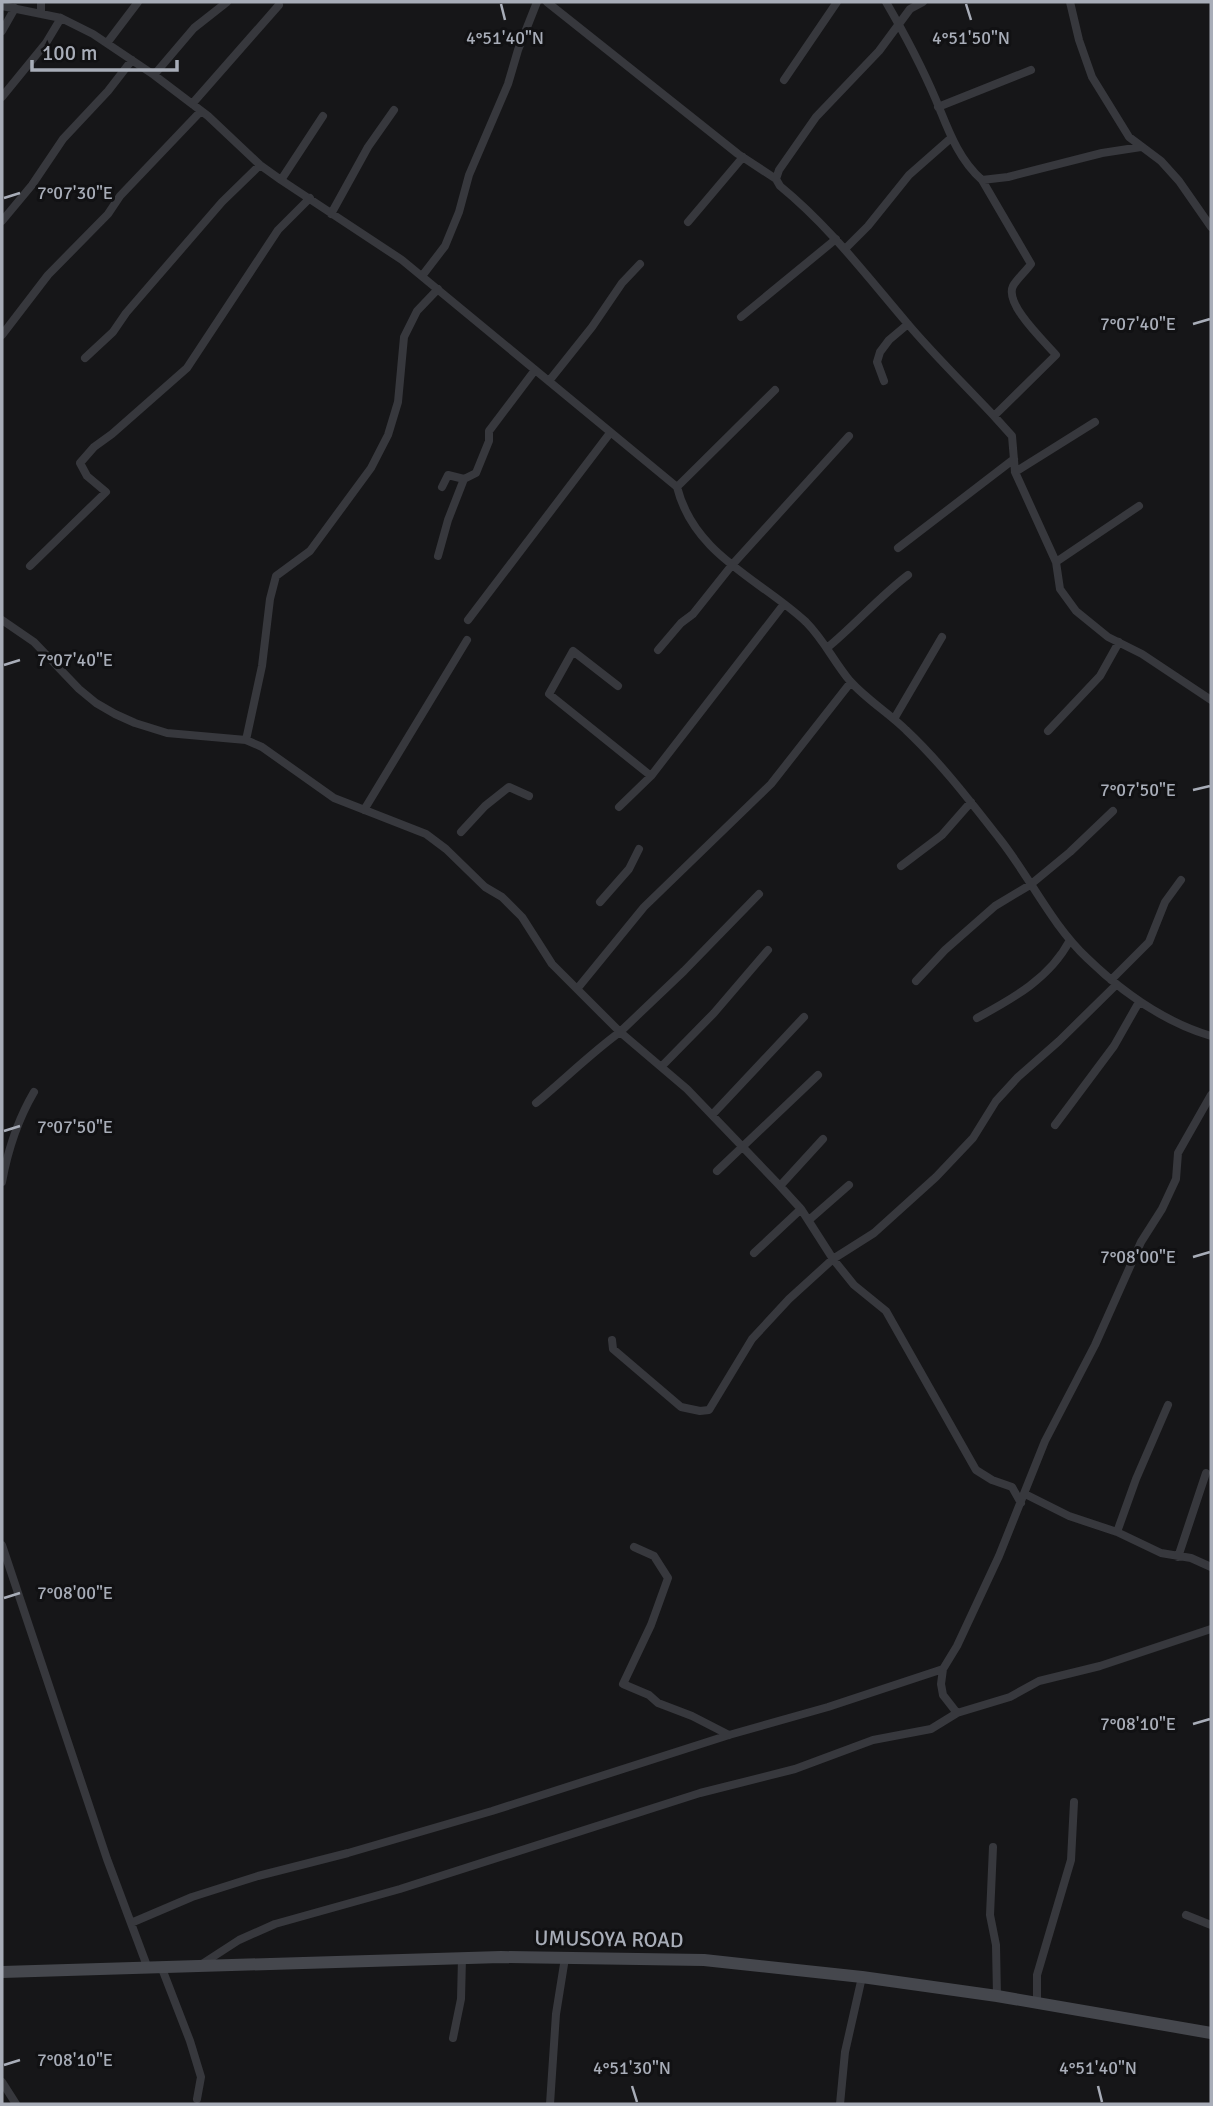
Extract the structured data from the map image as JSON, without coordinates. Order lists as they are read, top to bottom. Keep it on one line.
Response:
{"streets":{"main road":["UMUSOYA ROAD"]},"scale_bar":"100 m","coordinates":["4°51'40\"N","4°51'50\"N","7°07'30\"E","7°07'40\"E","7°07'50\"E","7°08'00\"E","7°08'10\"E","4°51'30\"N"]}
